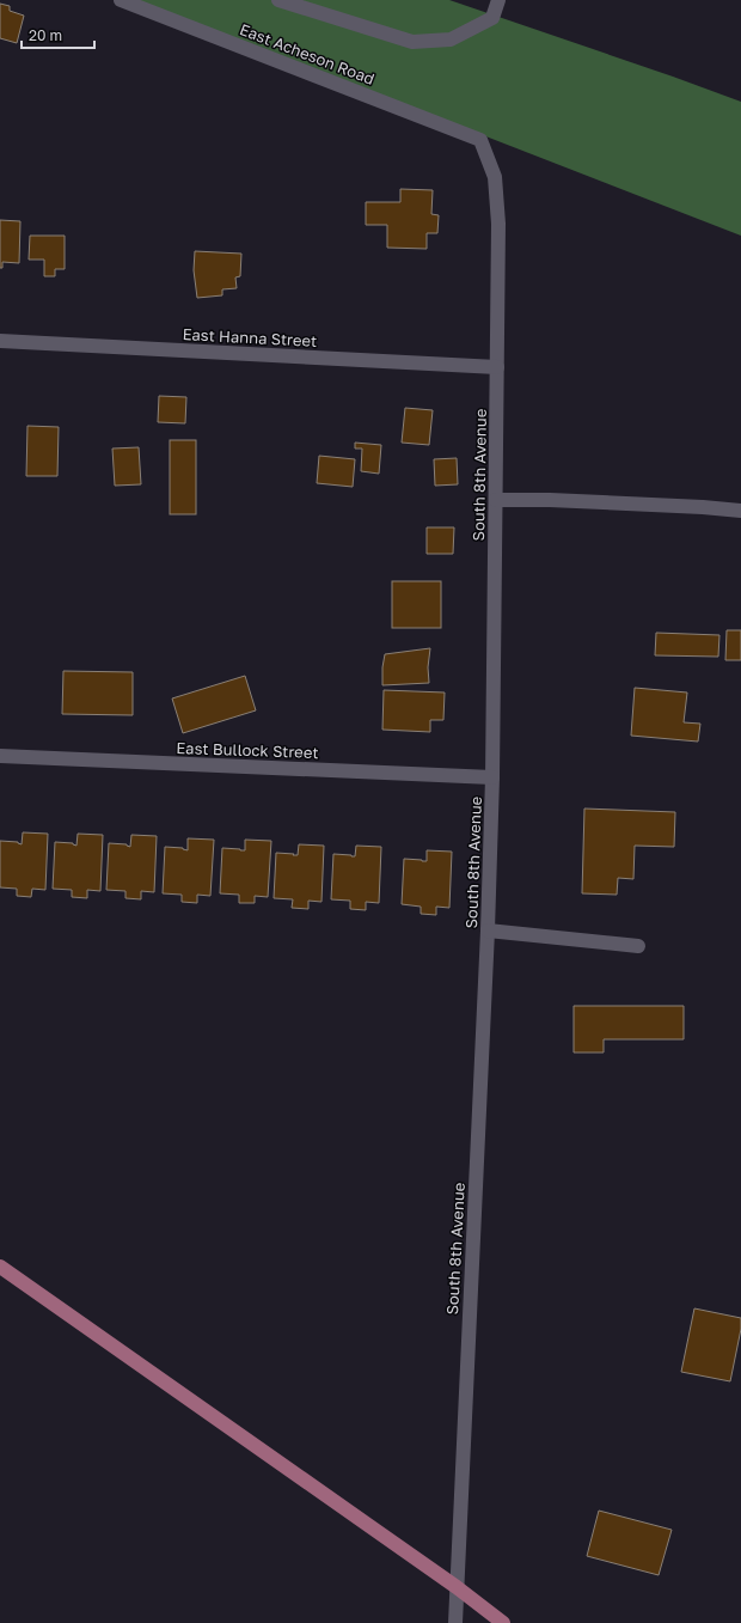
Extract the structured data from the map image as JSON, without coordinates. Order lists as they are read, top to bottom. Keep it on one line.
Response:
{"streets":{"street":["East Acheson Road","East Hanna Street","South 8th Avenue","East Bullock Street"]},"crossings":[["East Acheson Road","South 8th Avenue"],["East Hanna Street","South 8th Avenue"],["South 8th Avenue","East Bullock Street"]],"scale_bar":"20 m"}
